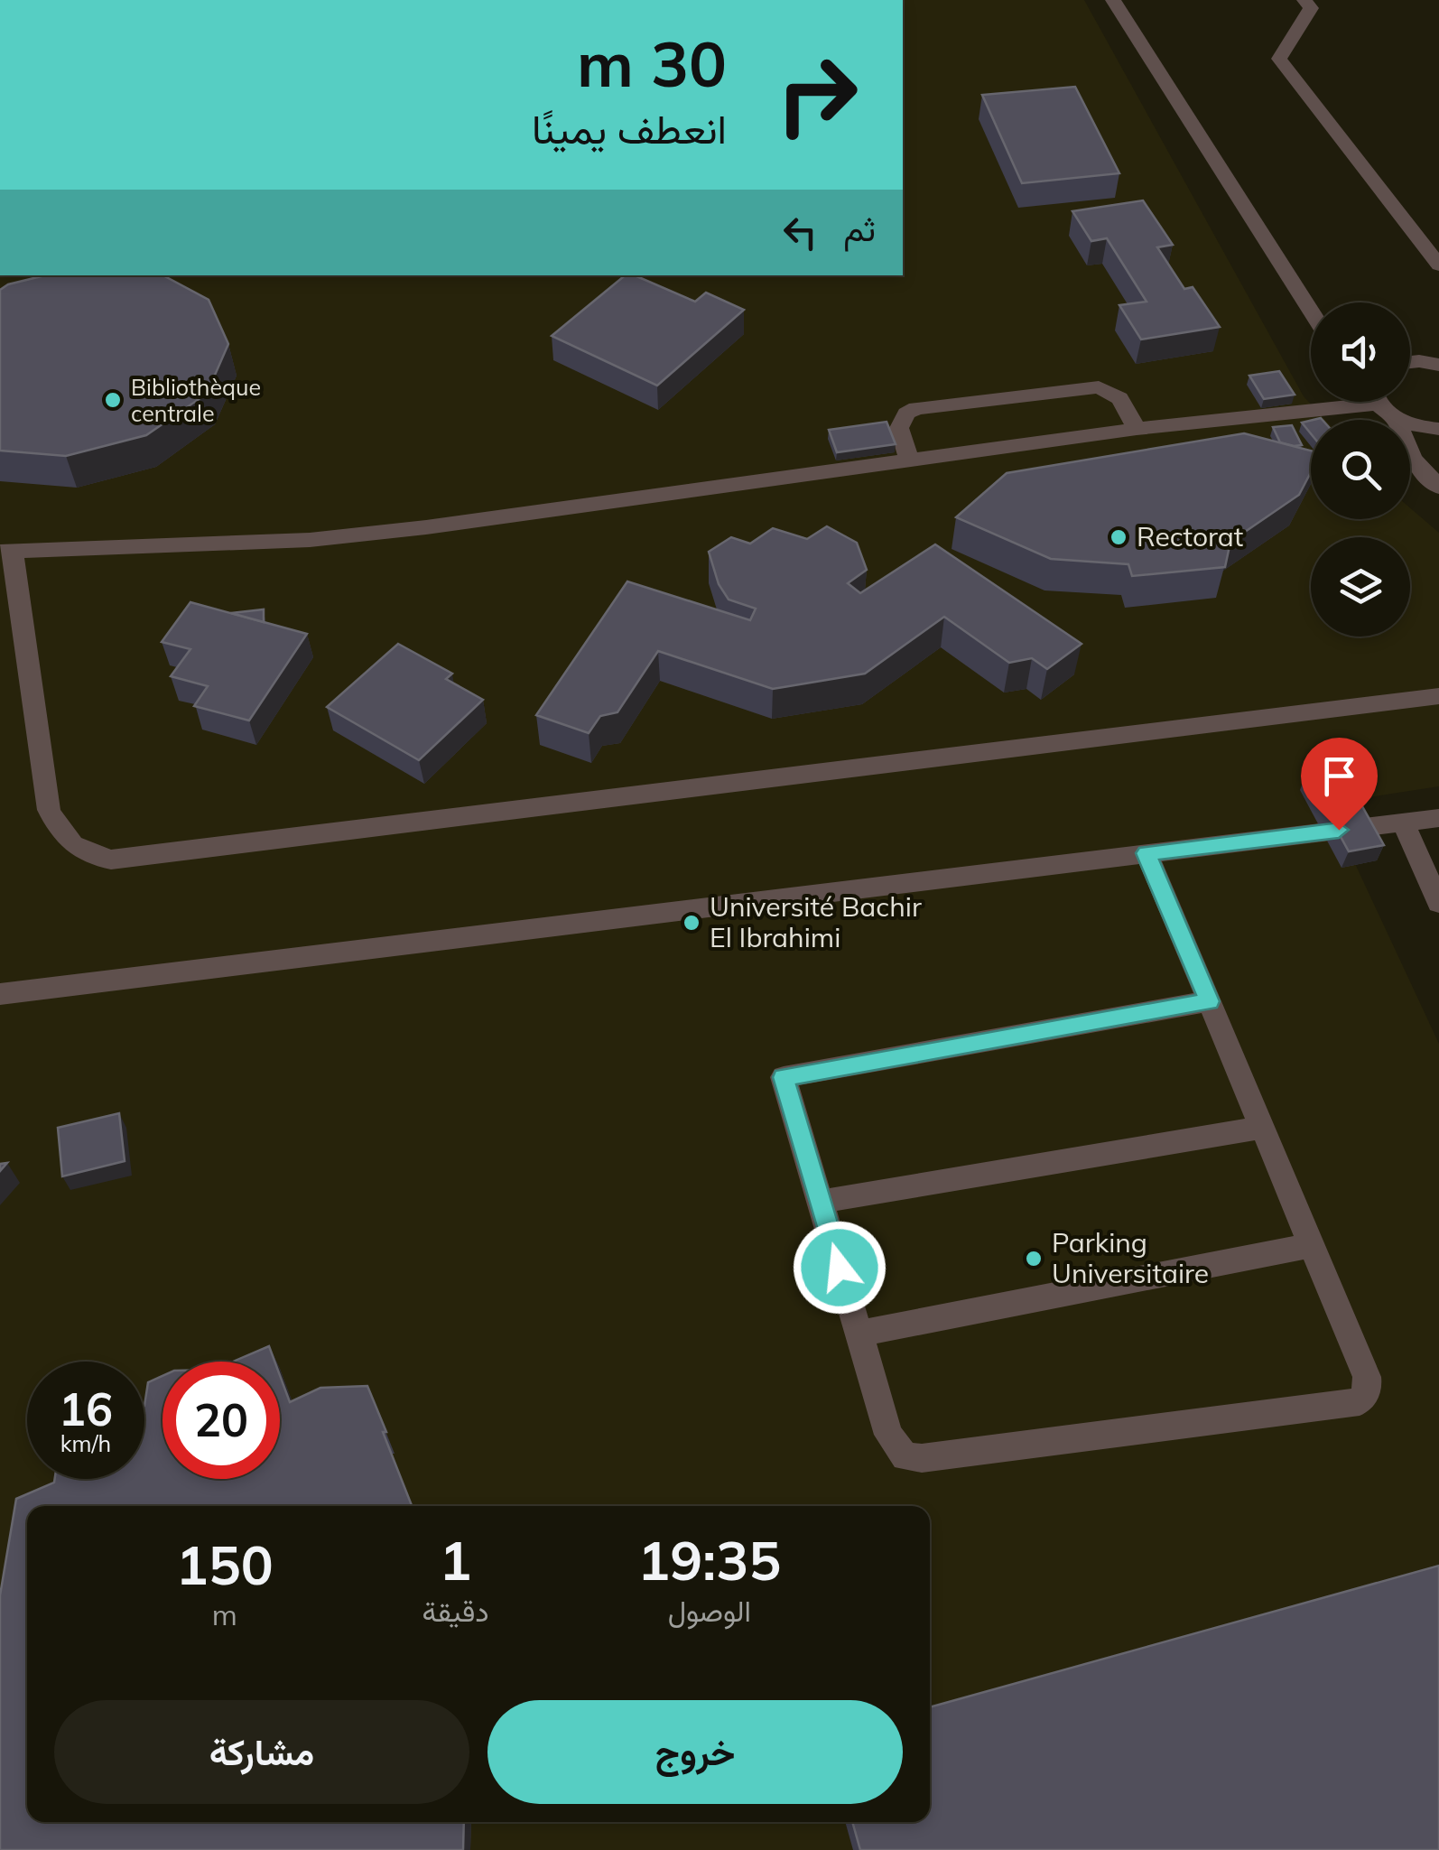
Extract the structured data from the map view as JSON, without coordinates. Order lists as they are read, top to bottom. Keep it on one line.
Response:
{"places":["Bibliothèque centrale","Rectorat","Université Bachir El Ibrahimi","Parking Universitaire"],"page":{"turn":["30 m","انعطف يمينًا"],"then":"ثم","speed":"16 km/h","limit":"20","eta":["19:35","الوصول","1","دقيقة","150","m"],"buttons":["خروج","مشاركة"]}}
